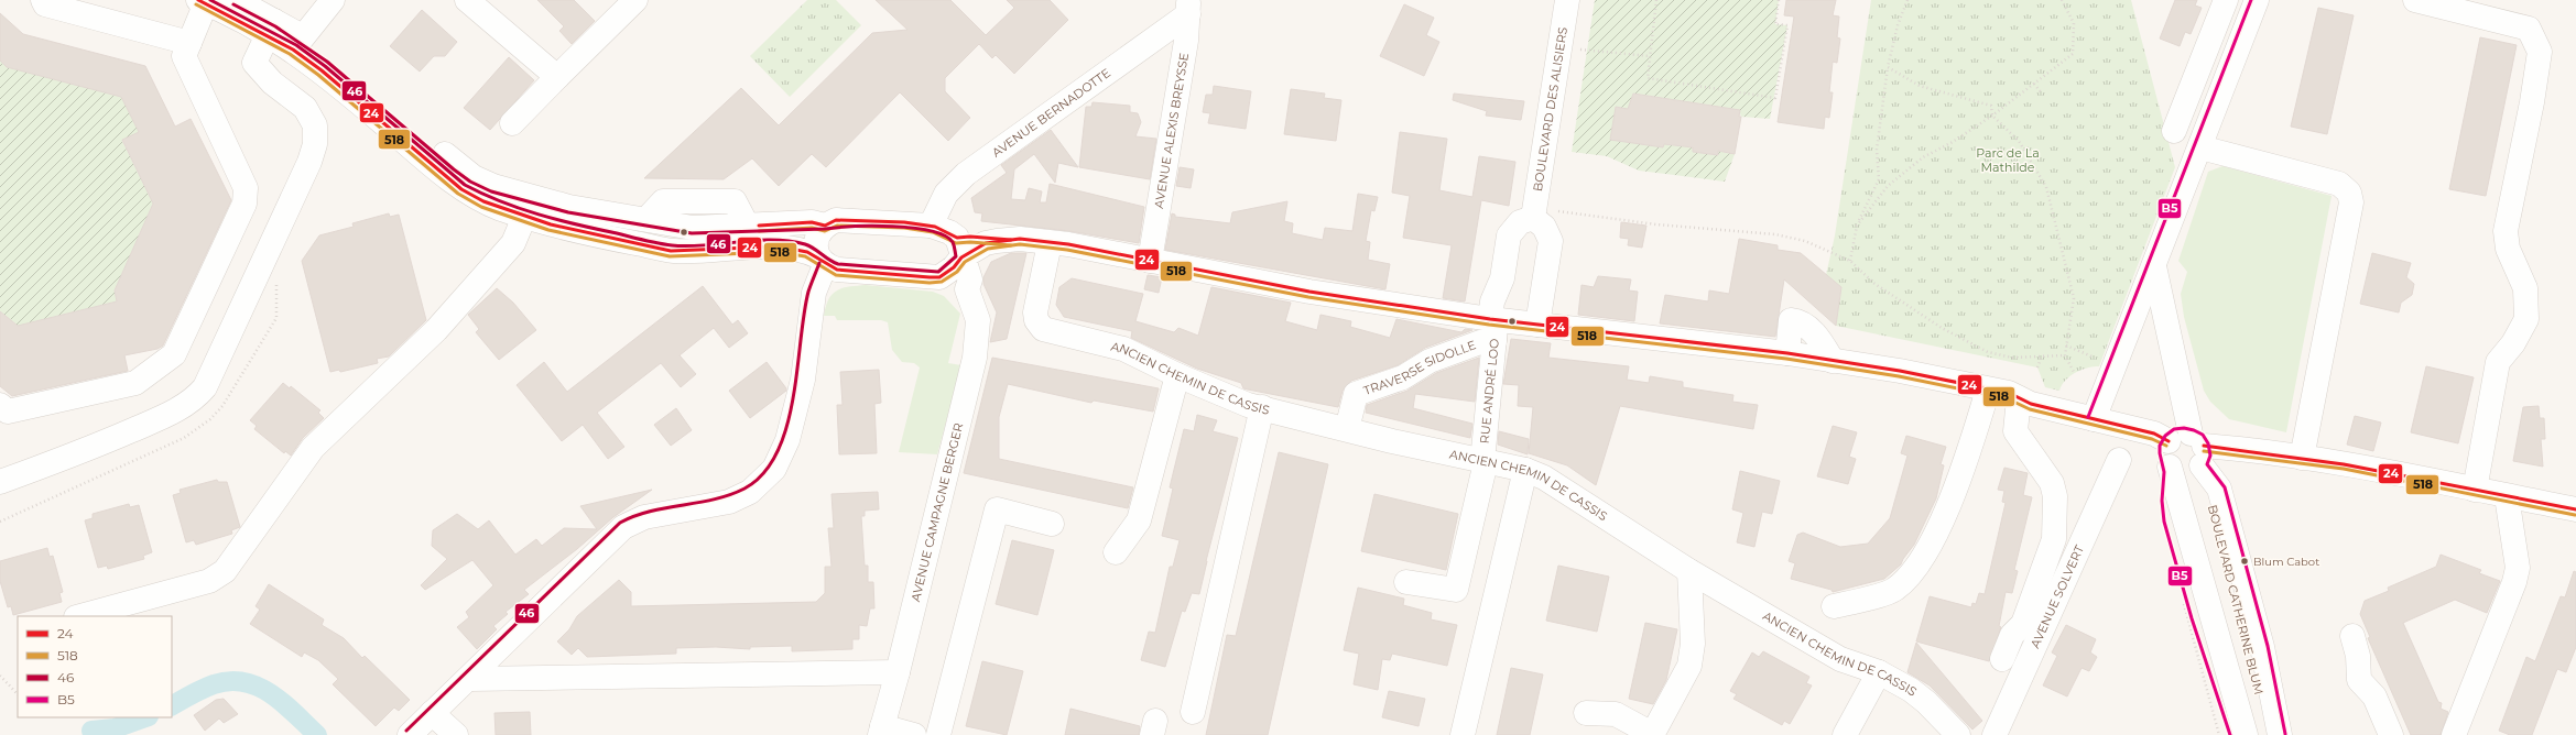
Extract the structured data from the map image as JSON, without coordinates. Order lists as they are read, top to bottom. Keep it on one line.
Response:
{"streets":{"street":["BOULEVARD DES ALISIERS","AVENUE BERNADOTTE","AVENUE ALEXIS BREYSSE","TRAVERSE SIDOLLE","ANCIEN CHEMIN DE CASSIS","RUE ANDRÉ LOO","AVENUE CAMPAGNE BERGER","AVENUE SOLVERT","BOULEVARD CATHERINE BLUM"]},"crossings":[["BOULEVARD DES ALISIERS","RUE ANDRÉ LOO"],["AVENUE BERNADOTTE","AVENUE ALEXIS BREYSSE"],["TRAVERSE SIDOLLE","ANCIEN CHEMIN DE CASSIS"],["TRAVERSE SIDOLLE","RUE ANDRÉ LOO"],["ANCIEN CHEMIN DE CASSIS","RUE ANDRÉ LOO"]],"parks":["Parc de La Mathilde"],"places":["Blum Cabot"],"lines":["transit line 24","transit line 46","transit line B5","transit line 518"],"legend":["24","518","46","B5"]}
